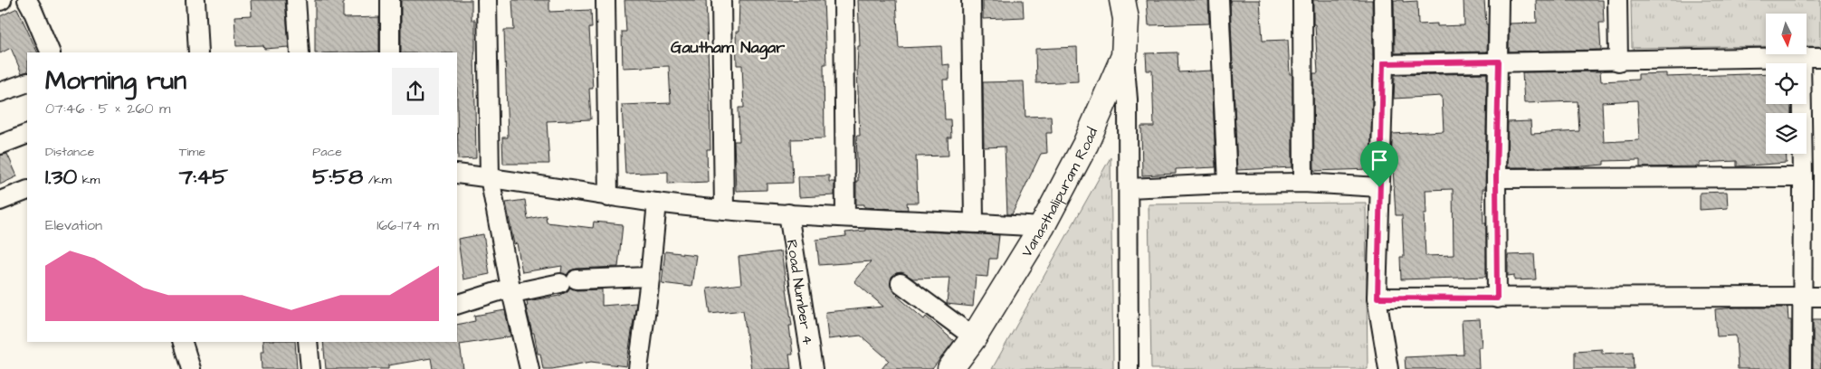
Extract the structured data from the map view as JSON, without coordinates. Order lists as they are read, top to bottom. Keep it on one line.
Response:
{"streets":{"street":["Vanasthalipuram Road","Road Number 4"]},"districts":["Gautham Nagar"],"north":"bottom","page":{"heading":["Morning run","07:46 · 5 × 260 m"],"stats":[["Distance","1.30 km"],["Time","7:45"],["Pace","5:58 /km"]],"chart":["Elevation","166–174 m"]}}
